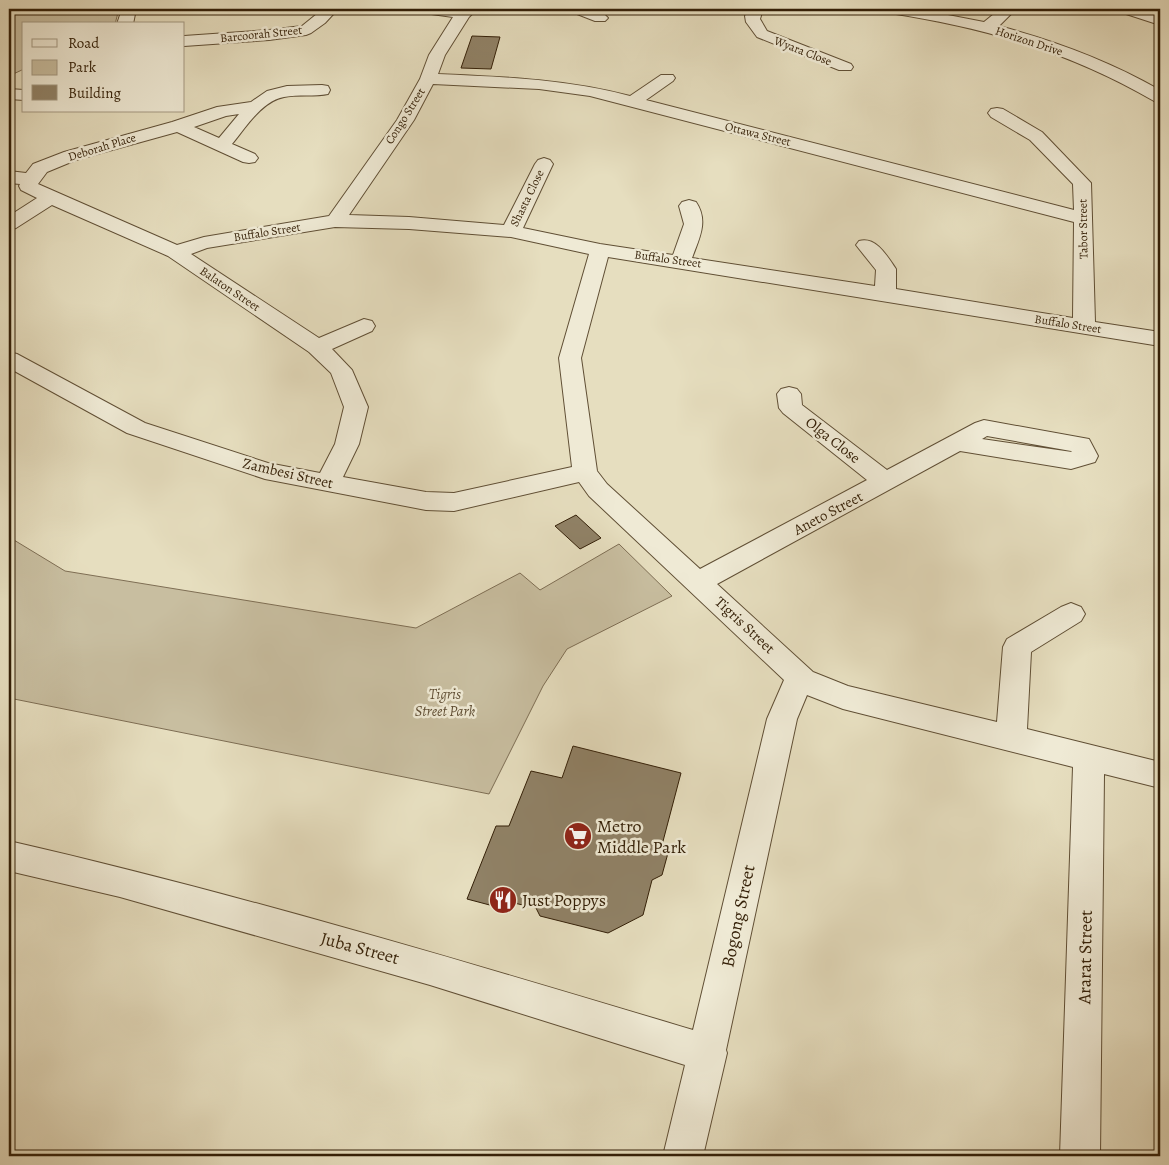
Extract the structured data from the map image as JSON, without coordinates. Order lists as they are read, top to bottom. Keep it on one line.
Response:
{"streets":{"street":["Barcoorah Street","Horizon Drive","Wyara Close","Congo Street","Ottawa Street","Deborah Place","Shasta Close","Tabor Street","Buffalo Street","Balaton Street","Olga Close","Zambesi Street","Aneto Street","Tigris Street","Bogong Street","Juba Street","Ararat Street"]},"crossings":[["Congo Street","Ottawa Street"],["Congo Street","Buffalo Street"],["Ottawa Street","Tabor Street"],["Deborah Place","Balaton Street"],["Shasta Close","Buffalo Street"],["Tabor Street","Buffalo Street"],["Buffalo Street","Balaton Street"],["Buffalo Street","Tigris Street"],["Balaton Street","Zambesi Street"],["Olga Close","Aneto Street"],["Zambesi Street","Tigris Street"],["Aneto Street","Tigris Street"],["Tigris Street","Bogong Street"],["Tigris Street","Ararat Street"],["Bogong Street","Juba Street"]],"parks":["Tigris Street Park"],"places":{"supermarket":["Metro Middle Park"],"restaurant":["Just Poppys"]},"legend":["Road","Park","Building"]}
